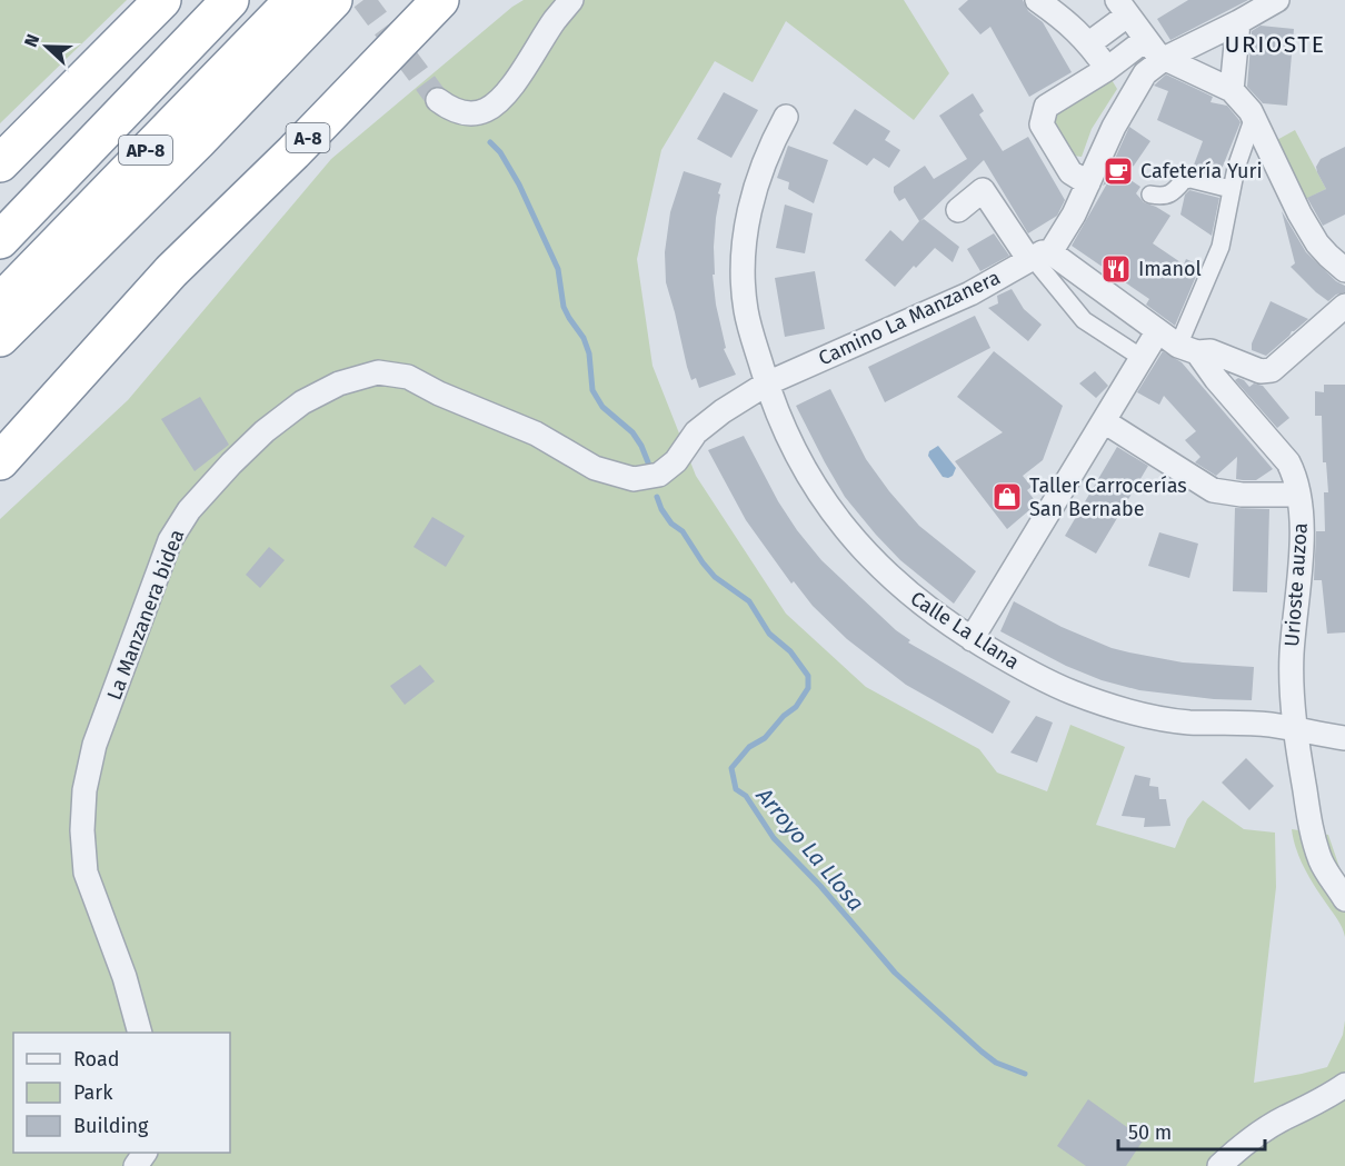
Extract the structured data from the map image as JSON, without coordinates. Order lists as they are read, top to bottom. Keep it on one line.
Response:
{"streets":{"highway":["A-8","AP-8"],"street":["Camino La Manzanera","Urioste auzoa","La Manzanera bidea","Calle La Llana"]},"crossings":[["Camino La Manzanera","La Manzanera bidea"],["Camino La Manzanera","Calle La Llana"],["Urioste auzoa","Calle La Llana"],["La Manzanera bidea","Calle La Llana"]],"districts":["URIOSTE"],"water":["Arroyo La Llosa"],"places":{"cafe":["Cafetería Yuri"],"restaurant":["Imanol"],"shop":["Taller Carrocerías San Bernabe"]},"legend":["Road","Park","Building"],"scale_bar":"50 m","north":"left"}
